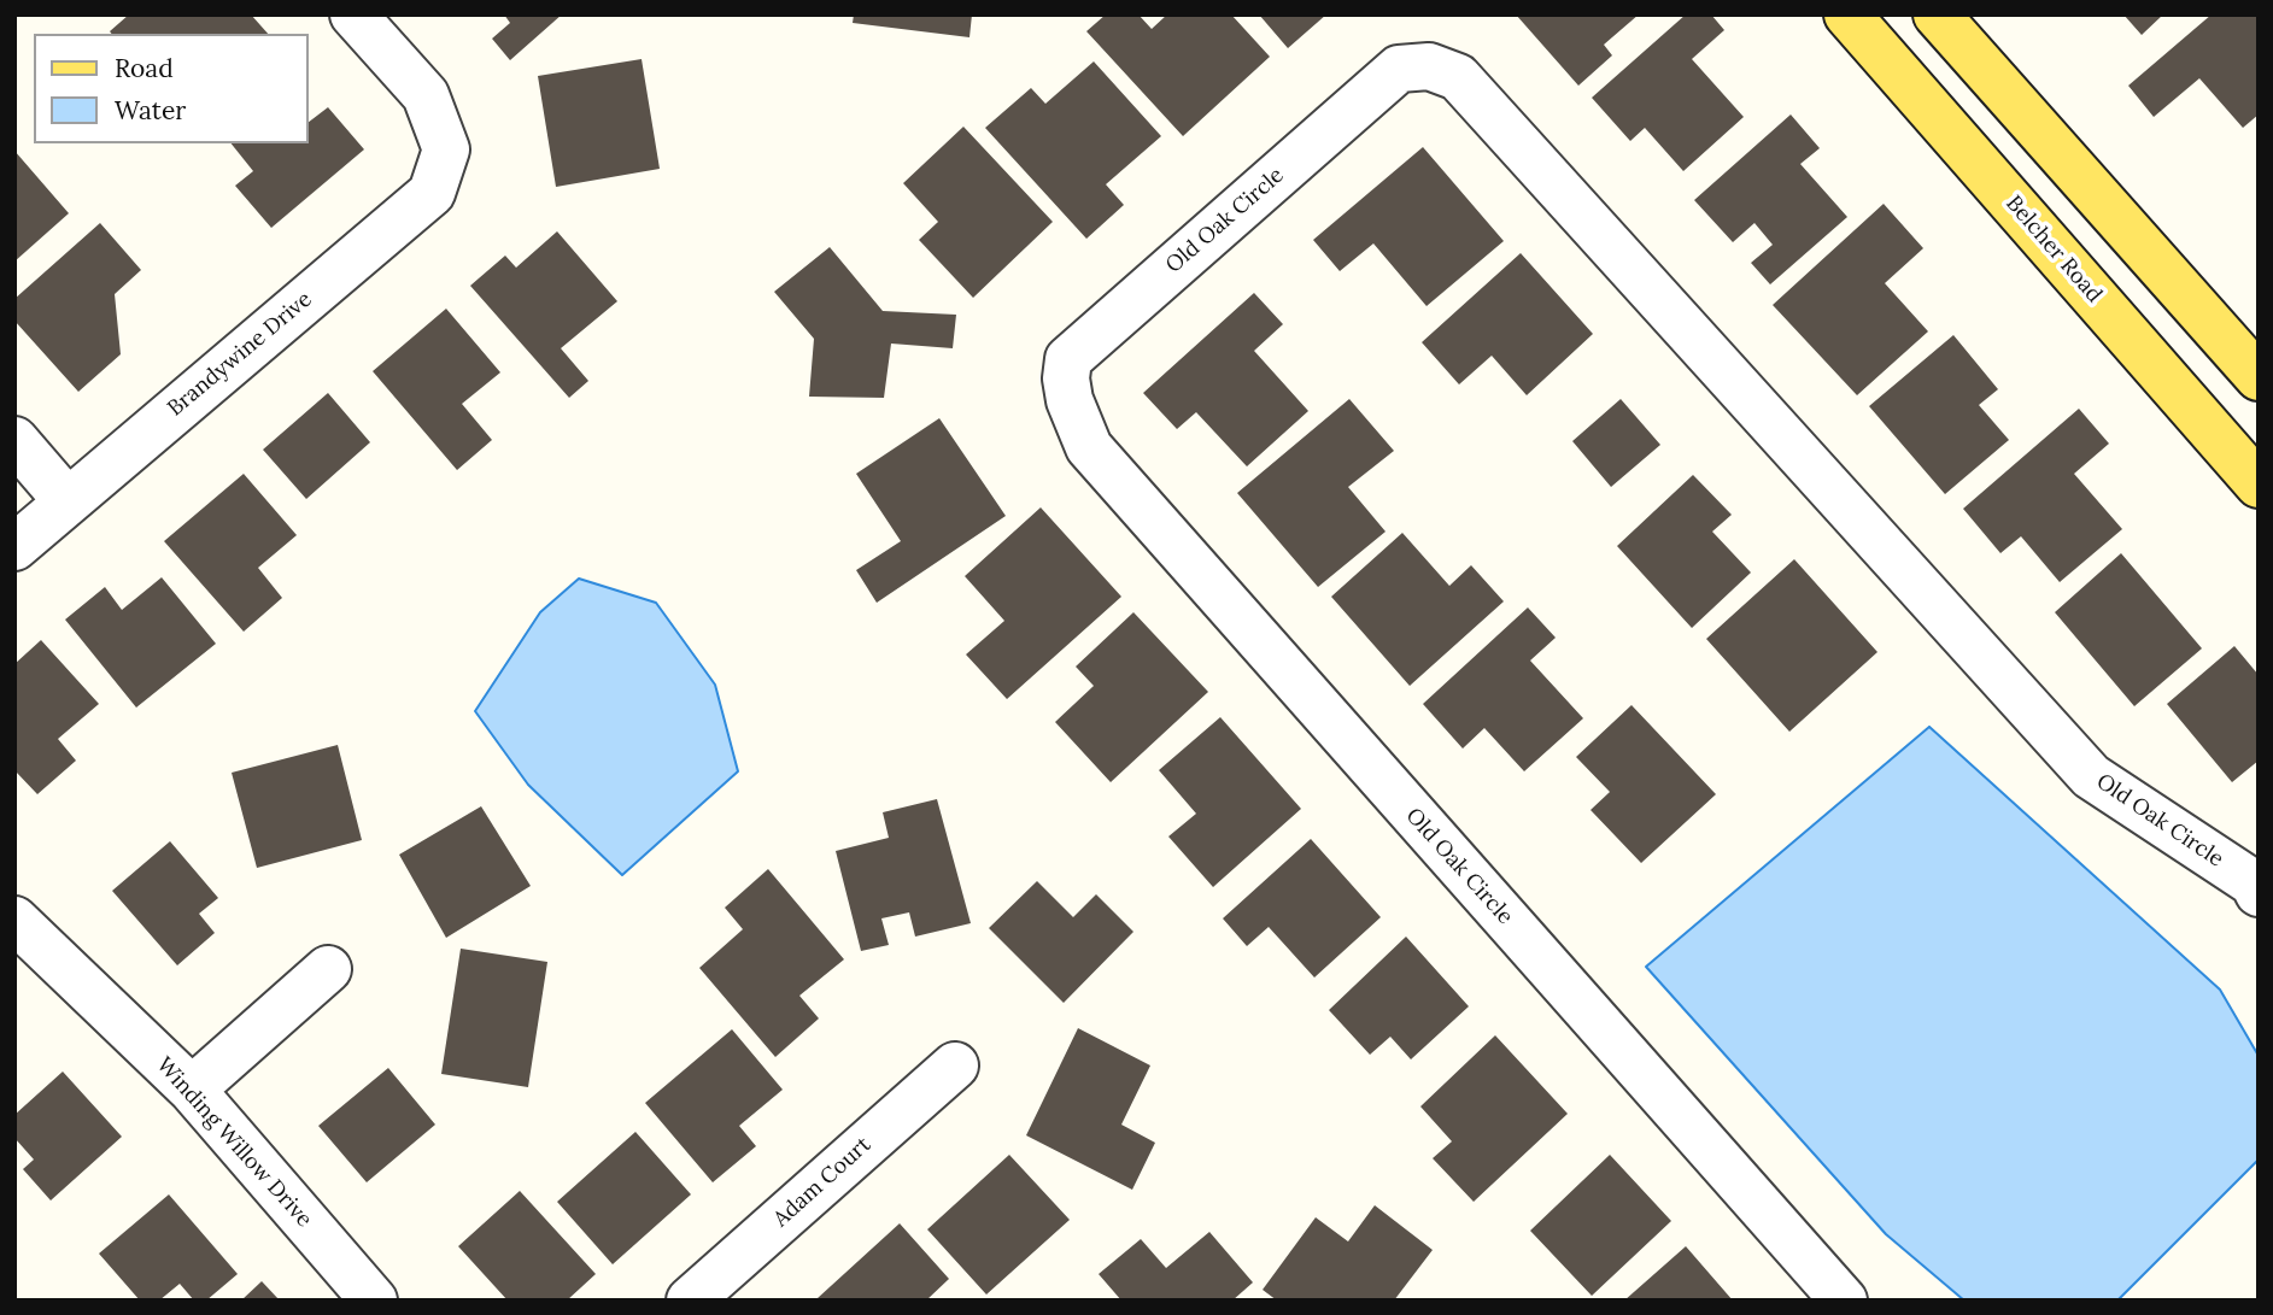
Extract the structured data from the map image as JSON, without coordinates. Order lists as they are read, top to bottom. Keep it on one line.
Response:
{"streets":{"main road":["Belcher Road"],"street":["Old Oak Circle","Brandywine Drive","Winding Willow Drive","Adam Court"]},"legend":["Road","Water"]}
